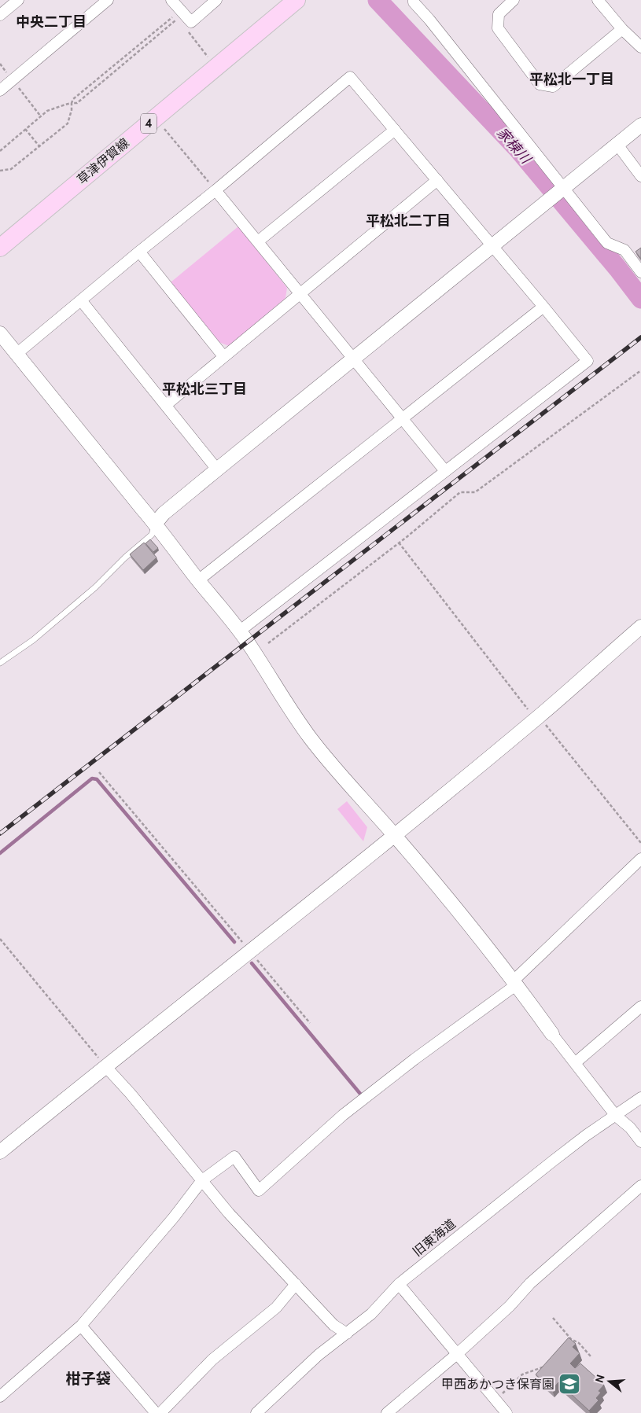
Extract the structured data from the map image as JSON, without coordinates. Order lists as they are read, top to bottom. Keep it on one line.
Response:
{"streets":{"main road":["4","草津伊賀線"],"street":["旧東海道"]},"districts":["中央二丁目","平松北一丁目","平松北二丁目","平松北三丁目","柑子袋"],"water":["家棟川"],"places":{"school or university":["甲西あかつき保育園"]},"north":"left"}
